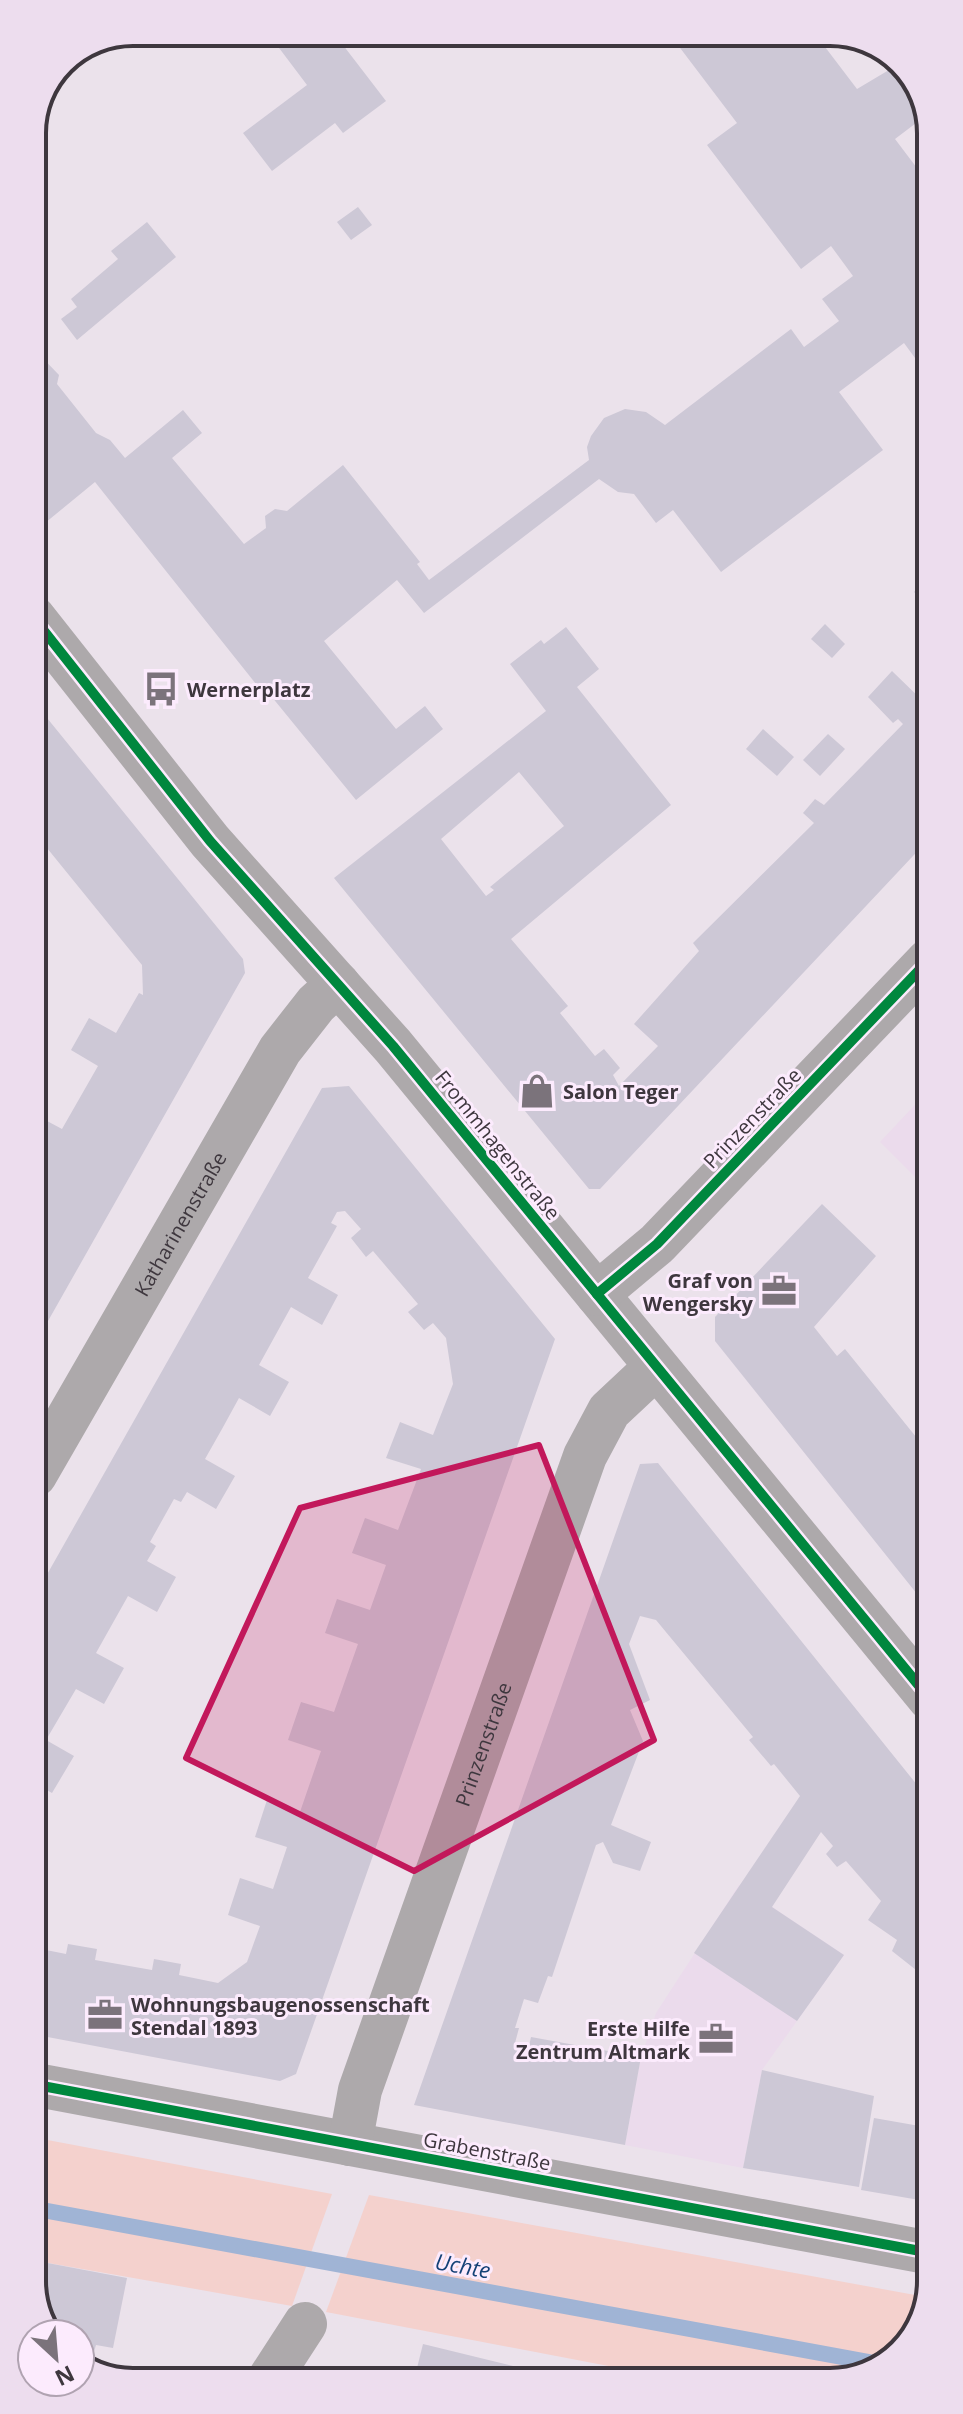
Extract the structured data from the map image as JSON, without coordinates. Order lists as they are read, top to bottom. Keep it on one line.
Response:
{"streets":{"street":["Prinzenstraße","Frommhagenstraße","Katharinenstraße","Grabenstraße"]},"crossings":[["Prinzenstraße","Frommhagenstraße"],["Prinzenstraße","Grabenstraße"],["Frommhagenstraße","Katharinenstraße"]],"water":["Uchte"],"places":{"bus stop":["Wernerplatz"],"shop":["Salon Teger"],"office":["Graf von Wengersky","Wohnungsbaugenossenschaft Stendal 1893","Erste Hilfe Zentrum Altmark"]},"north":"bottom right"}
